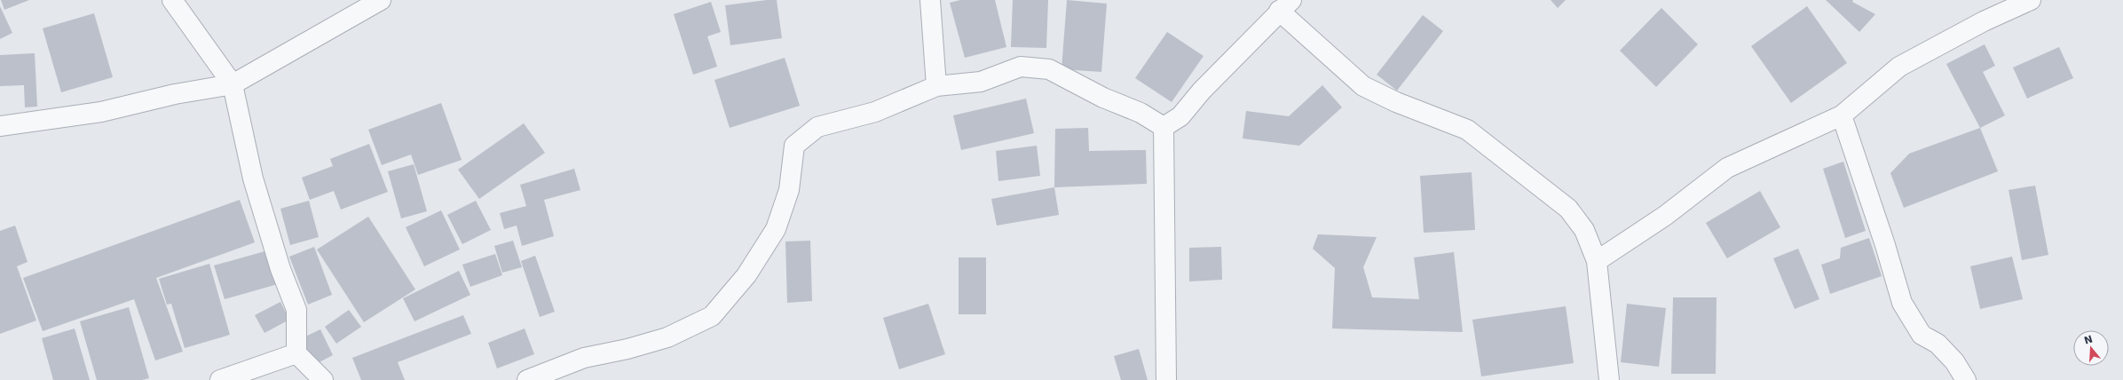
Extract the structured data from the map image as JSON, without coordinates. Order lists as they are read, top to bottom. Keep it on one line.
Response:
{"north":"top"}
